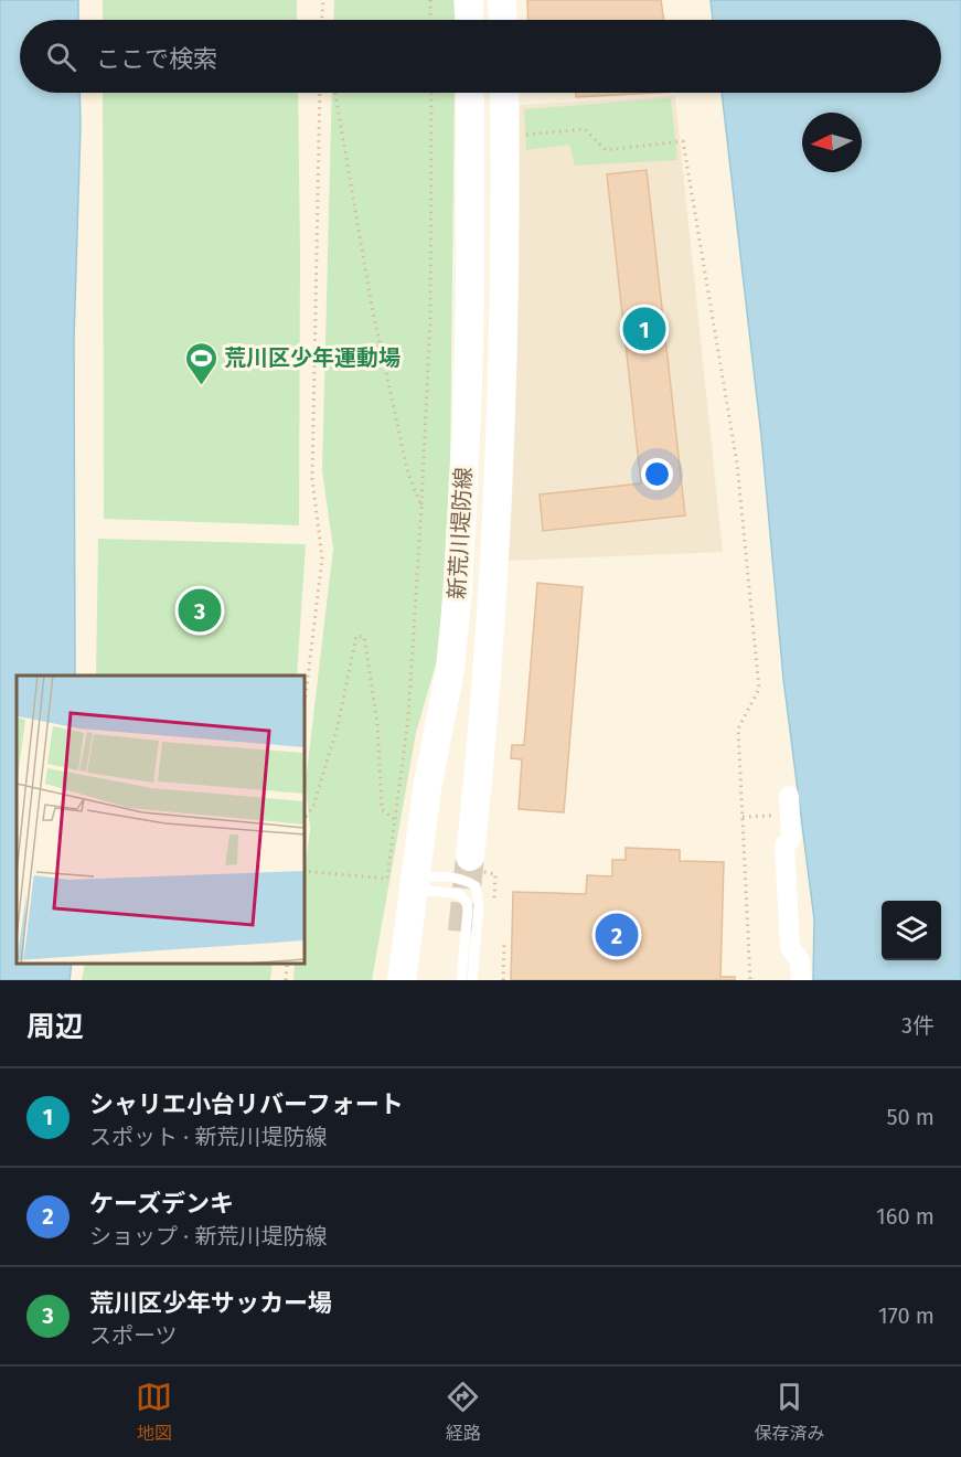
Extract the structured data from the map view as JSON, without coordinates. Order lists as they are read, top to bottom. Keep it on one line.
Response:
{"streets":{"main road":["新荒川堤防線"]},"places":{"sports":["荒川区少年運動場"]},"north":"left","page":{"search":"ここで検索","pins":["1","3","2"],"heading":["周辺","3件"],"list":[{"mark":"1","name":"シャリエ小台リバーフォート","note":"スポット · 新荒川堤防線","value":"50 m"},{"mark":"2","name":"ケーズデンキ","note":"ショップ · 新荒川堤防線","value":"160 m"},{"mark":"3","name":"荒川区少年サッカー場","note":"スポーツ","value":"170 m"}],"nav":["地図","経路","保存済み"]}}
